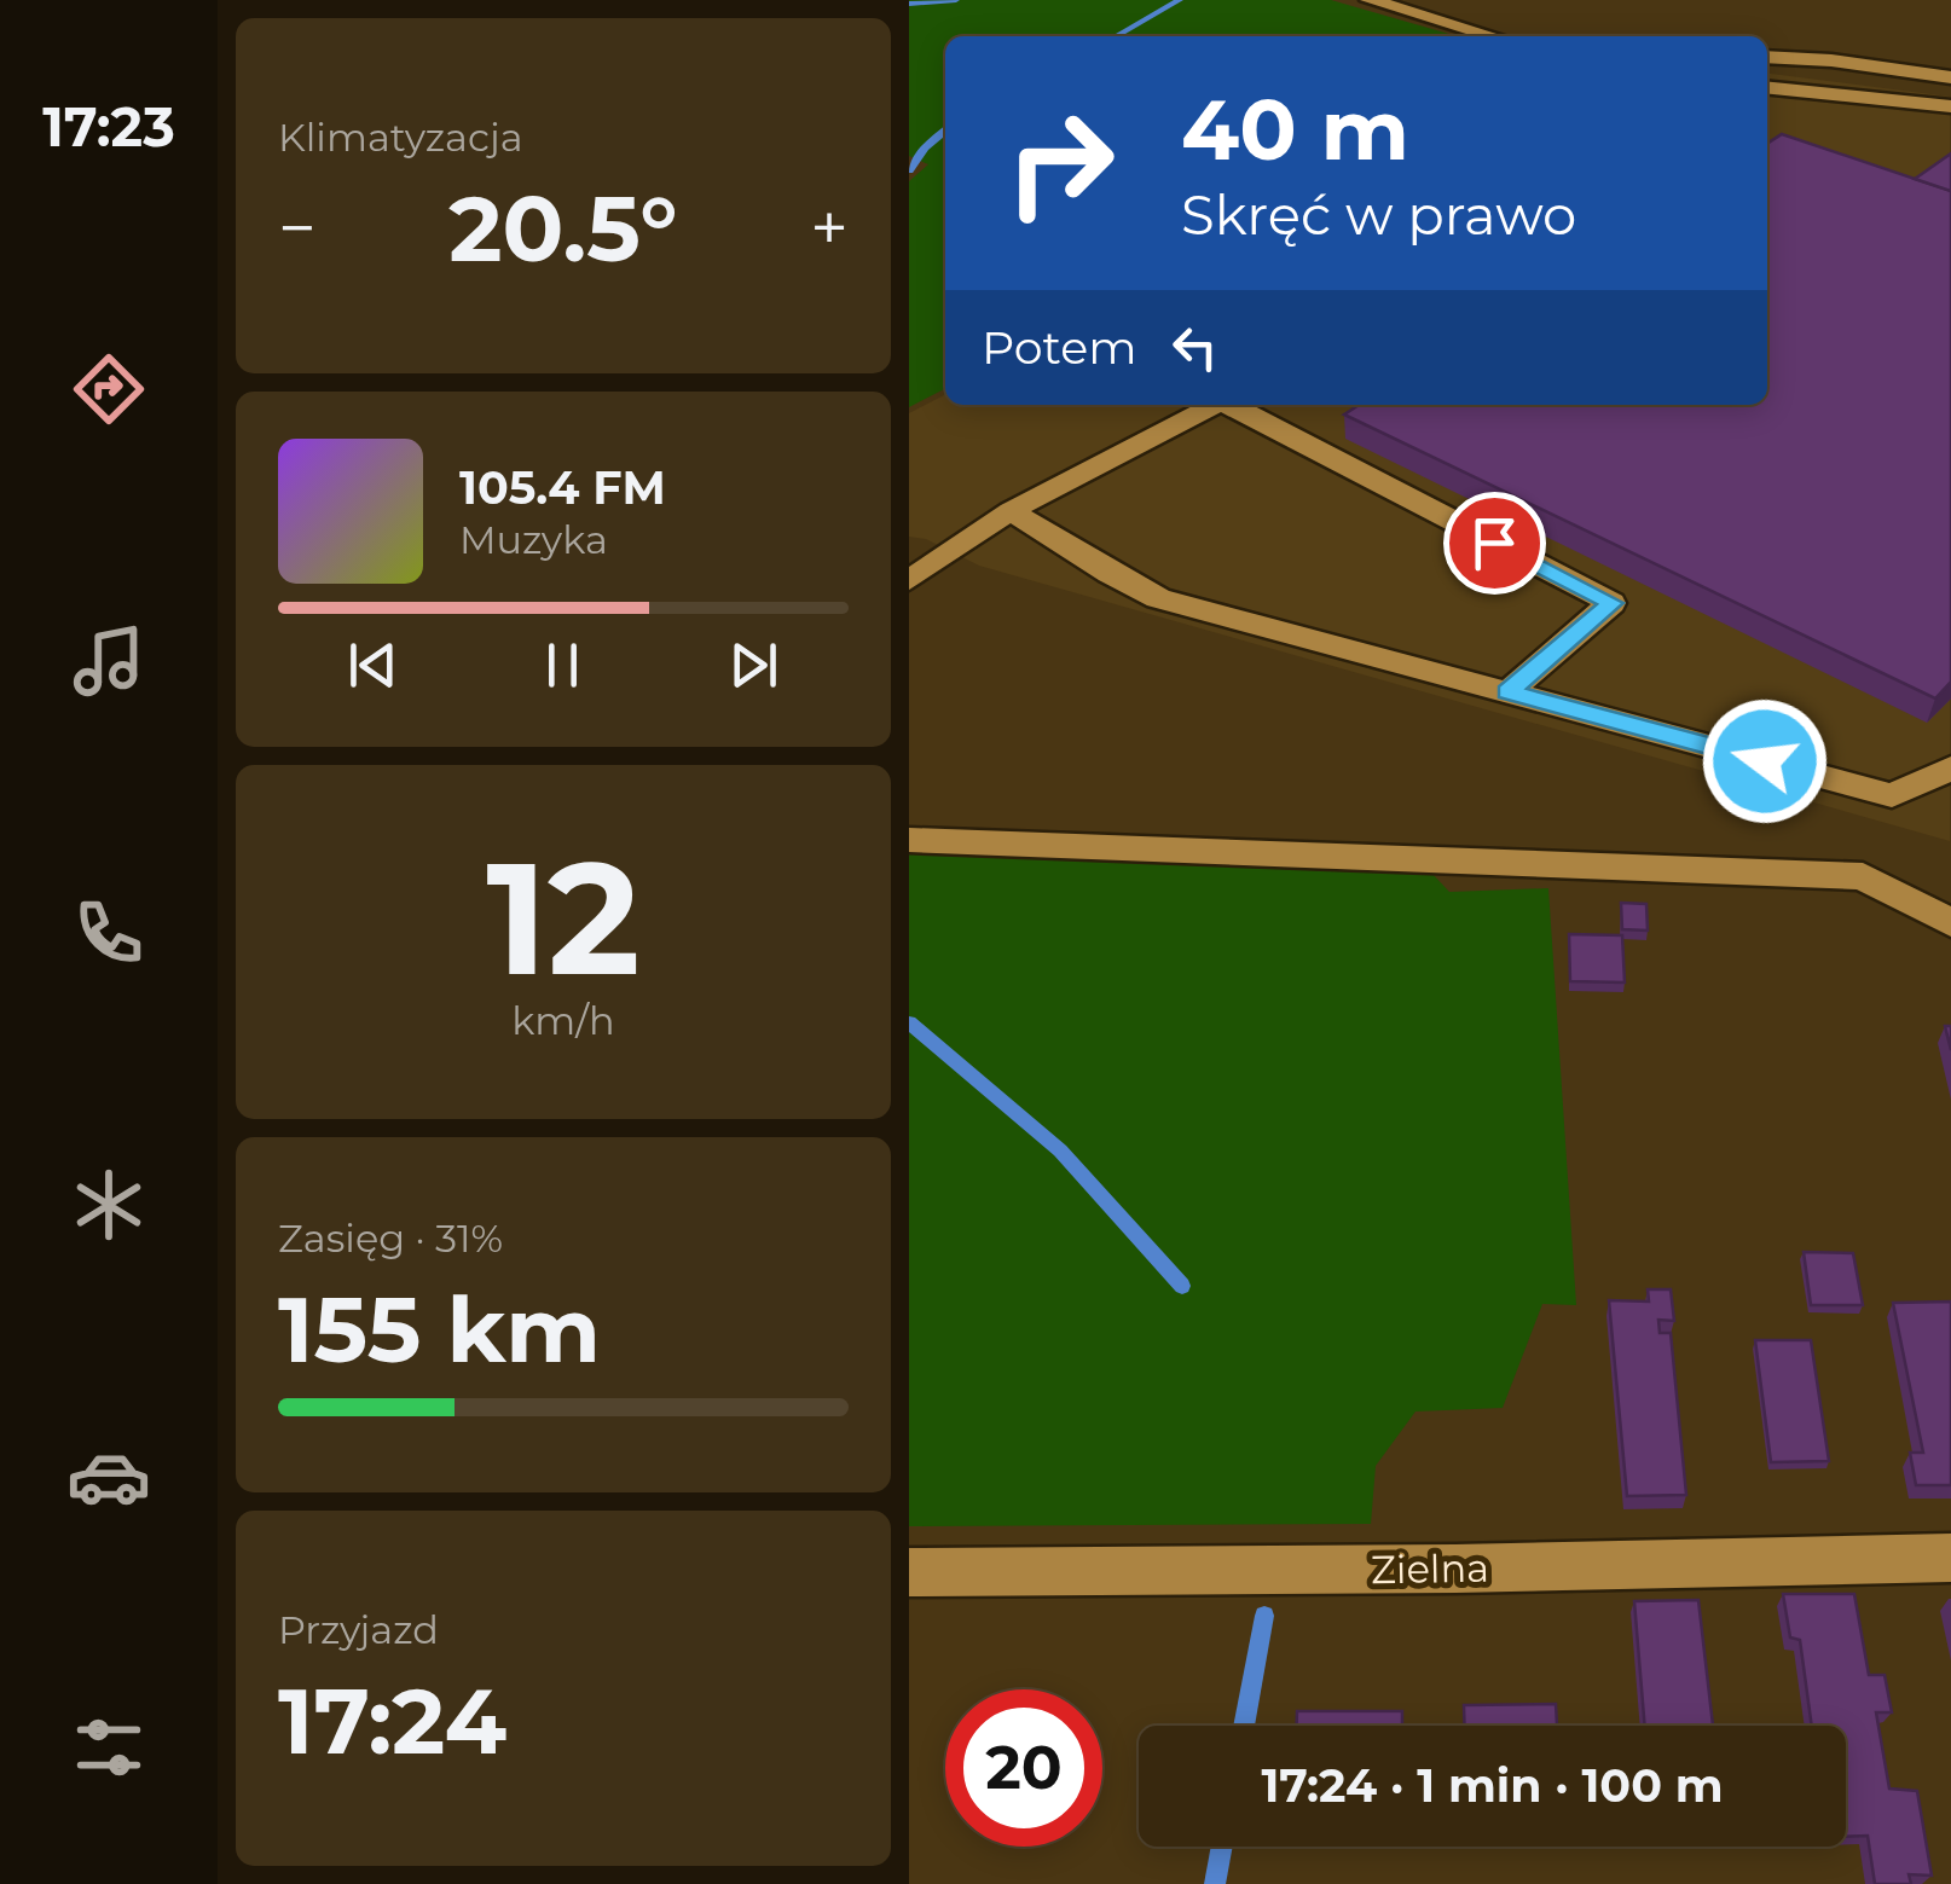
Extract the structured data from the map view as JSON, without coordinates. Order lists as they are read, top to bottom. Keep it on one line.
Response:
{"streets":{"street":["Zielna"]},"page":{"tabs":"17:23","tile":["Klimatyzacja",["12","km/h"],["Zasięg · 31%","155 km"],["Przyjazd","17:24"]],"turn":["40 m","Skręć w prawo"],"heat":["−","20.5°","+"],"then":"Potem","song":["105.4 FM","Muzyka"],"limit":"20","trip":"17:24 · 1 min · 100 m"}}
